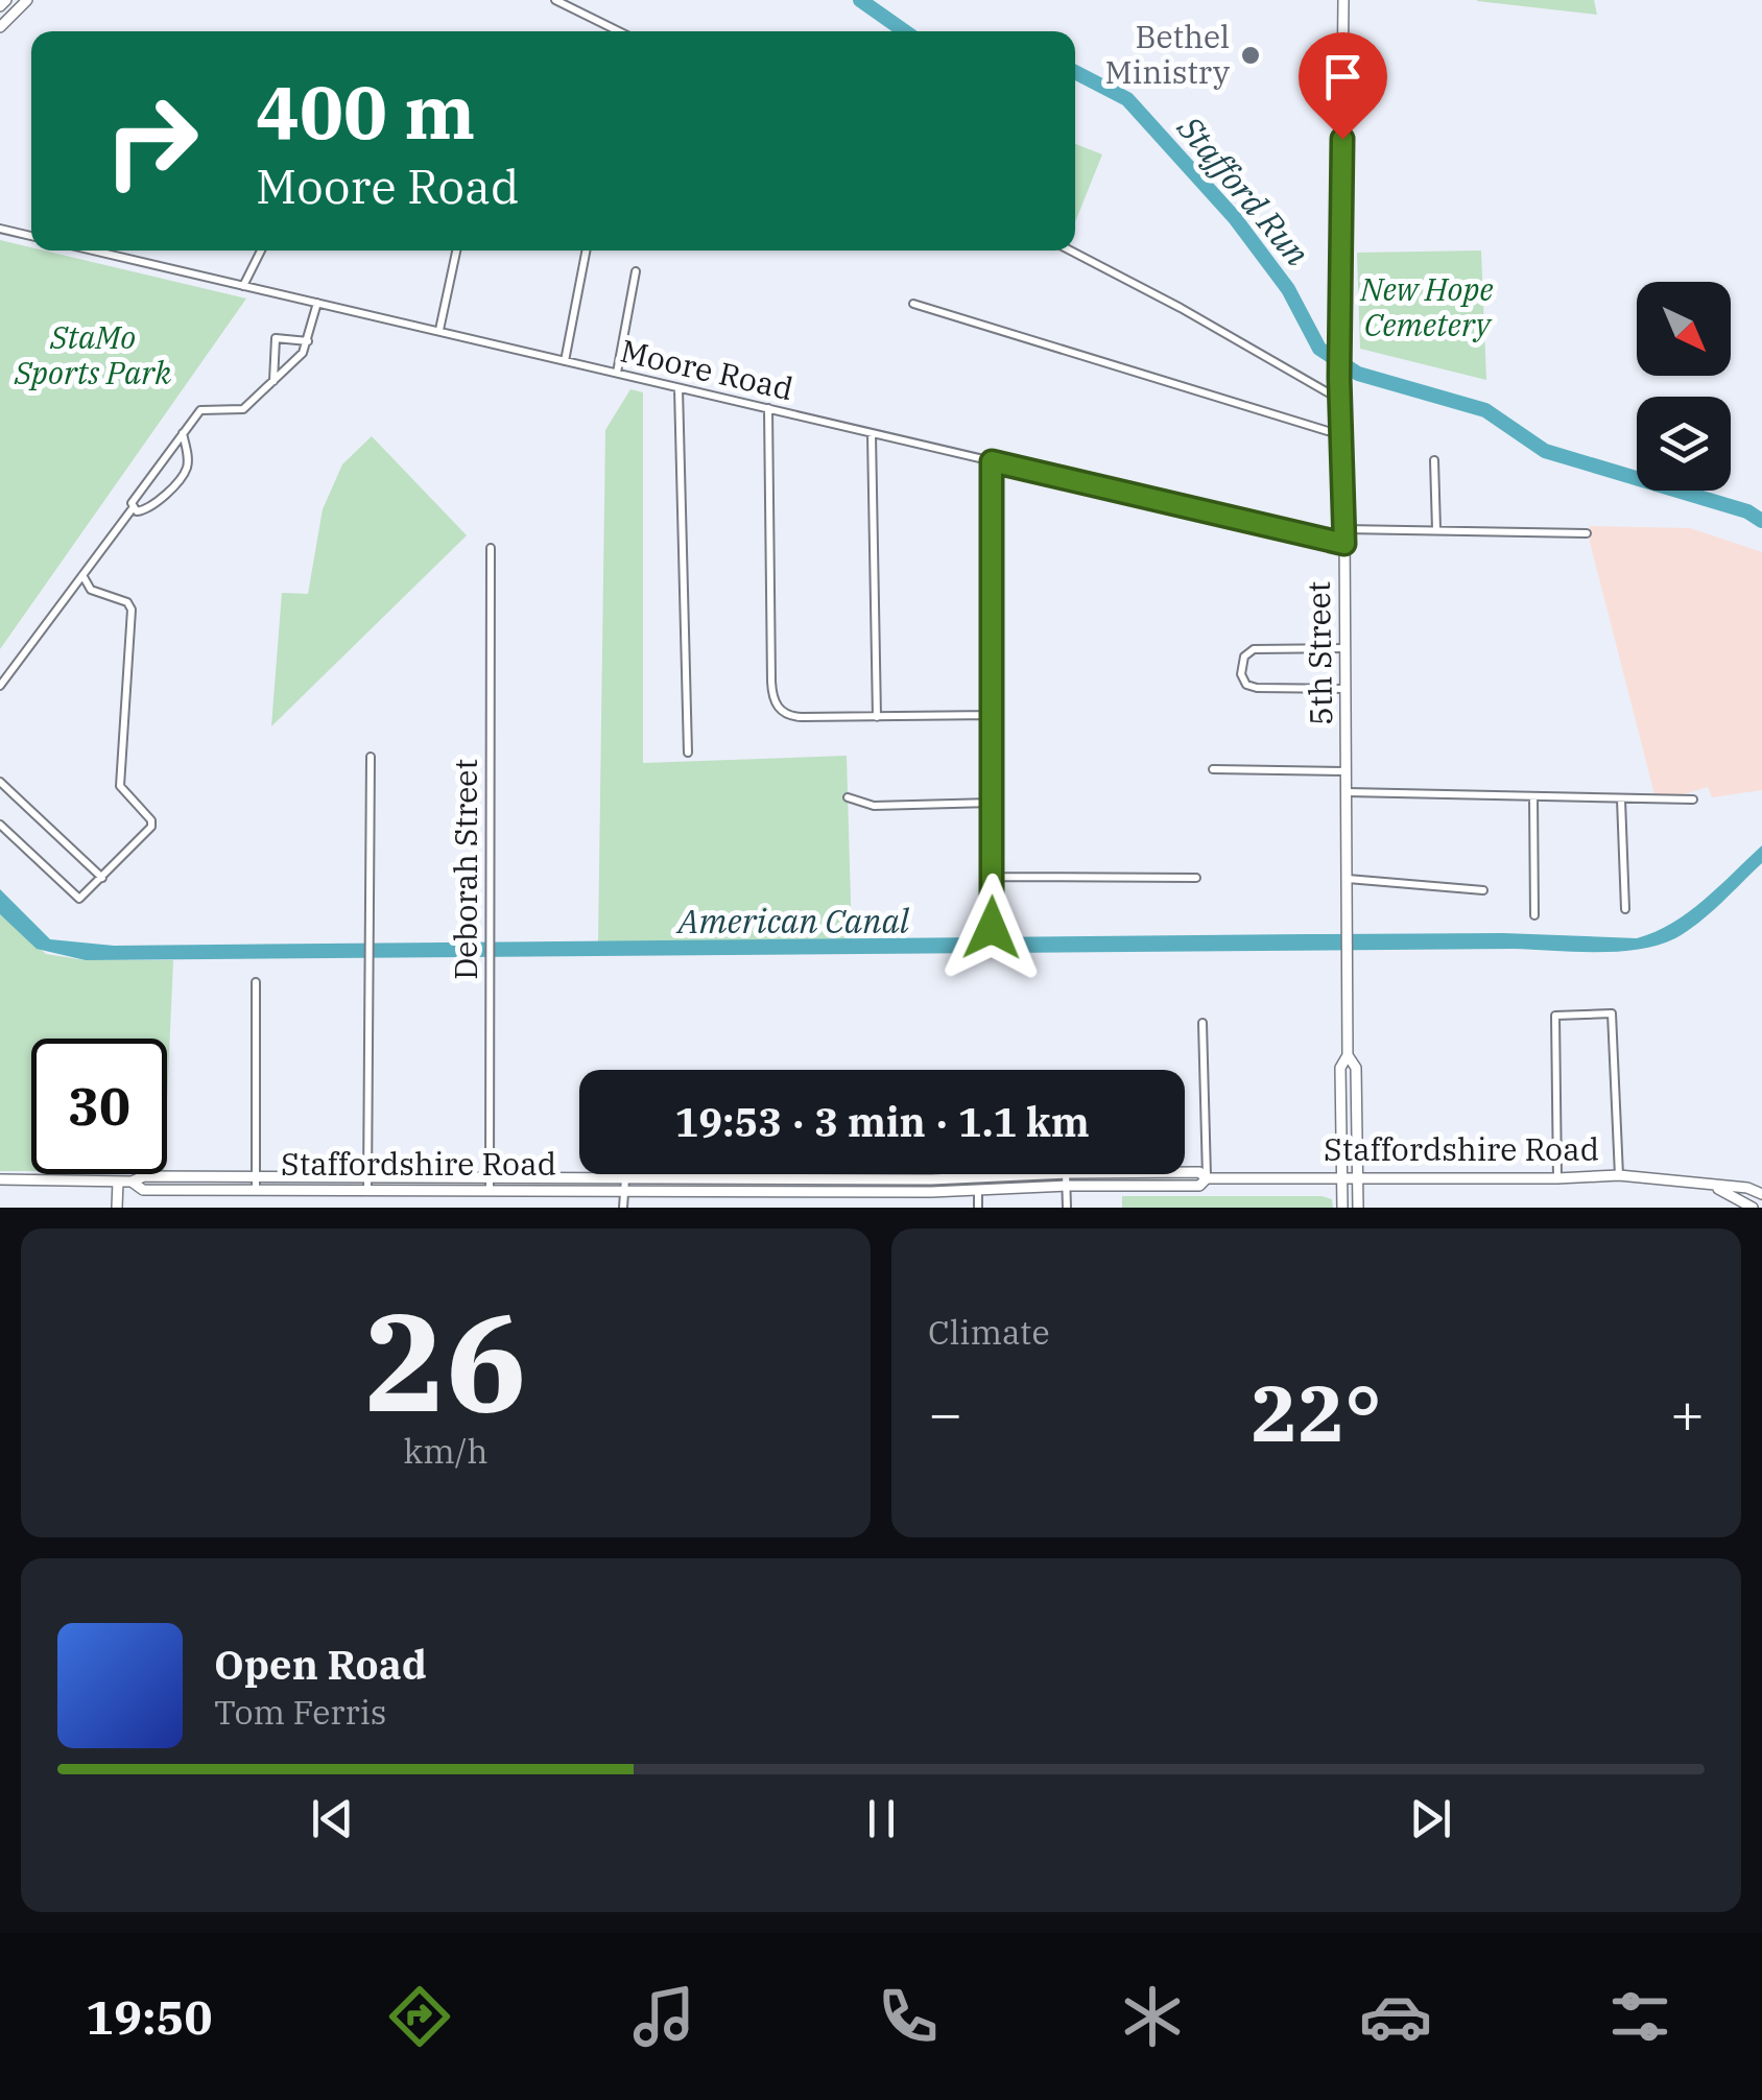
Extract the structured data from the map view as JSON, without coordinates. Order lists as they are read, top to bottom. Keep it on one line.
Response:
{"streets":{"main road":["5th Street","Staffordshire Road"],"street":["Moore Road","Deborah Street"]},"crossings":[["Moore Road","5th Street"],["5th Street","Staffordshire Road"],["Deborah Street","Staffordshire Road"]],"water":["Stafford Run","American Canal"],"parks":["New Hope Cemetery","StaMo Sports Park"],"places":["Bethel Ministry"],"north":"bottom right","page":{"turn":["400 m","Moore Road"],"limit":"30","trip":"19:53 · 3 min · 1.1 km","tile":[["26","km/h"],"Climate"],"heat":["−","22°","+"],"song":["Open Road","Tom Ferris"],"tabs":"19:50"}}
